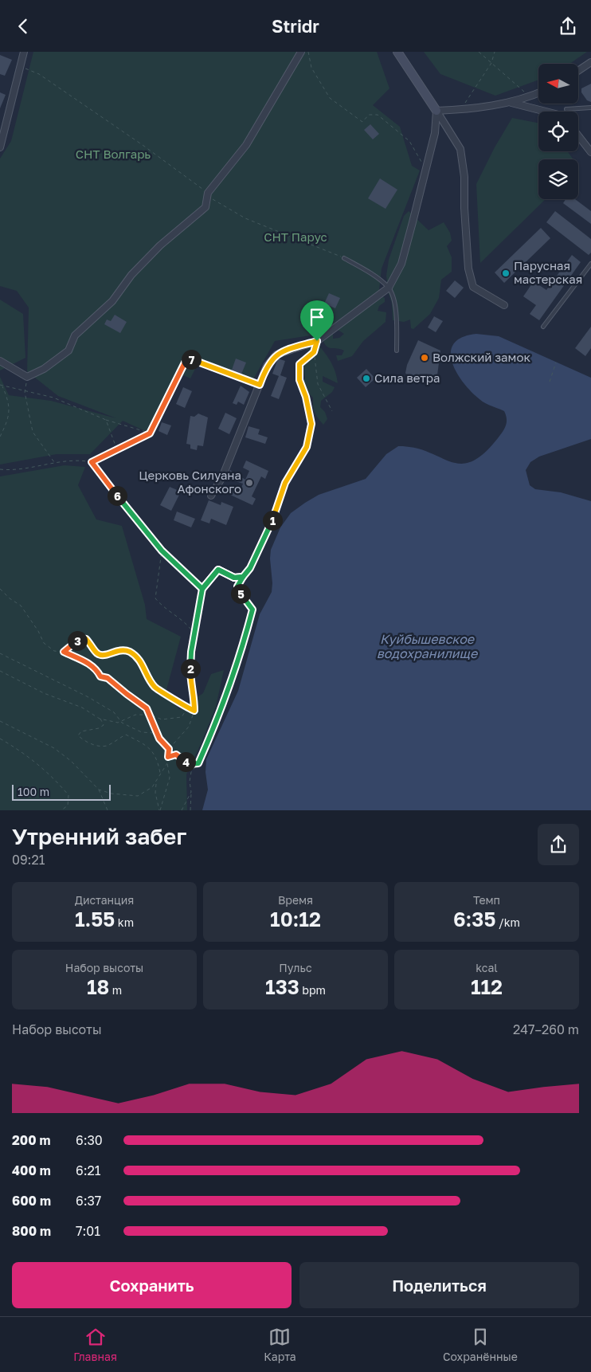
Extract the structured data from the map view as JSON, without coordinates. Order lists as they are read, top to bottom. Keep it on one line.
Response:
{"water":["Куйбышевское водохранилище"],"parks":["СНТ Волгарь","СНТ Парус"],"places":["Парусная мастерская","Волжский замок","Сила ветра","Церковь Силуана Афонского"],"scale_bar":"100 m","north":"left","page":{"header":"Stridr","pins":["7","6","1","5","3","2","4"],"scale":"100 m","heading":["Утренний забег","09:21"],"stats":[["Дистанция","1.55 km"],["Время","10:12"],["Темп","6:35 /km"],["Набор высоты","18 m"],["Пульс","133 bpm"],["kcal","112"]],"chart":["Набор высоты","247–260 m"],"list":[{"name":"200 m","note":"6:30"},{"name":"400 m","note":"6:21"},{"name":"600 m","note":"6:37"},{"name":"800 m","note":"7:01"}],"buttons":["Сохранить","Поделиться"],"tabs":["Главная","Карта","Сохранённые"]}}
